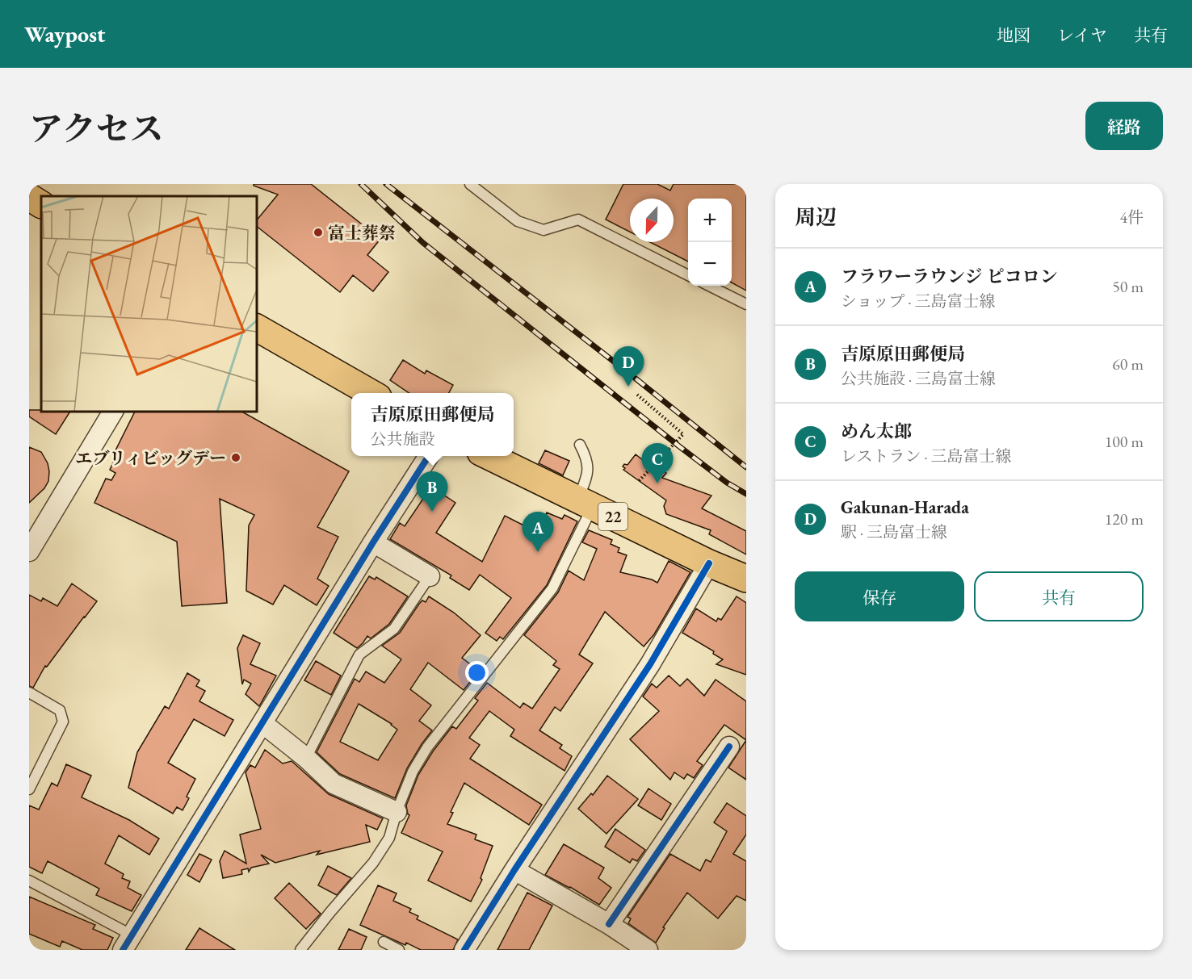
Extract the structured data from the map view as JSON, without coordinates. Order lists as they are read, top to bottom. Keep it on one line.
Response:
{"streets":{"main road":["22"]},"places":["富士葬祭","エブリィビッグデー"],"north":"bottom","page":{"header":"Waypost","nav":["地図","レイヤ","共有"],"title":"アクセス","buttons":["経路",["保存","共有"]],"heading":["周辺","4件"],"map_buttons":["+","−"],"list":[{"mark":"A","name":"フラワーラウンジ ピコロン","note":"ショップ · 三島富士線","value":"50 m"},{"mark":"B","name":"吉原原田郵便局","note":"公共施設 · 三島富士線","value":"60 m"},{"mark":"C","name":"めん太郎","note":"レストラン · 三島富士線","value":"100 m"},{"mark":"D","name":"Gakunan-Harada","note":"駅 · 三島富士線","value":"120 m"}],"pins":["D","C","B","A"],"popup":["吉原原田郵便局","公共施設"]}}
